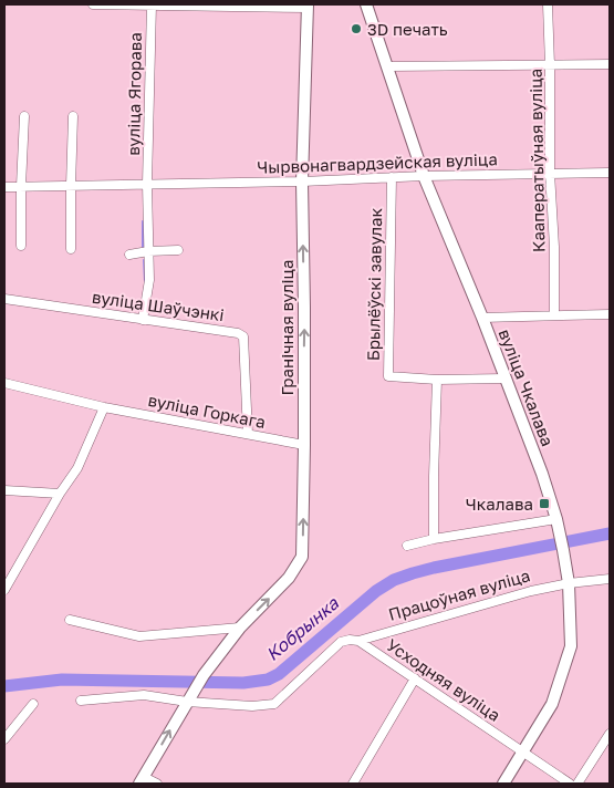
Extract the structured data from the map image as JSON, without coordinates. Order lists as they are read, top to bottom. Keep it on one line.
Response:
{"streets":{"main road":["Гранічная вуліца","вуліца Чкалава"],"street":["вуліца Ягорава","Кааператыўная вуліца","Чырвонагвардзейская вуліца","Брылёўскі завулак","вуліца Шаўчэнкі","вуліца Горкага","Працоўная вуліца","Усходняя вуліца"]},"crossings":[["вуліца Ягорава","Чырвонагвардзейская вуліца"],["Кааператыўная вуліца","Чырвонагвардзейская вуліца"],["Чырвонагвардзейская вуліца","Брылёўскі завулак"],["Чырвонагвардзейская вуліца","Гранічная вуліца"],["Чырвонагвардзейская вуліца","вуліца Чкалава"],["Брылёўскі завулак","вуліца Чкалава"],["вуліца Шаўчэнкі","вуліца Горкага"],["Гранічная вуліца","вуліца Горкага"],["вуліца Чкалава","Працоўная вуліца"],["вуліца Чкалава","Усходняя вуліца"],["Працоўная вуліца","Усходняя вуліца"]],"one_way":["Гранічная вуліца"],"water":["Кобрынка"],"places":{"other":["3D печать"],"transit":["Чкалава"]}}
